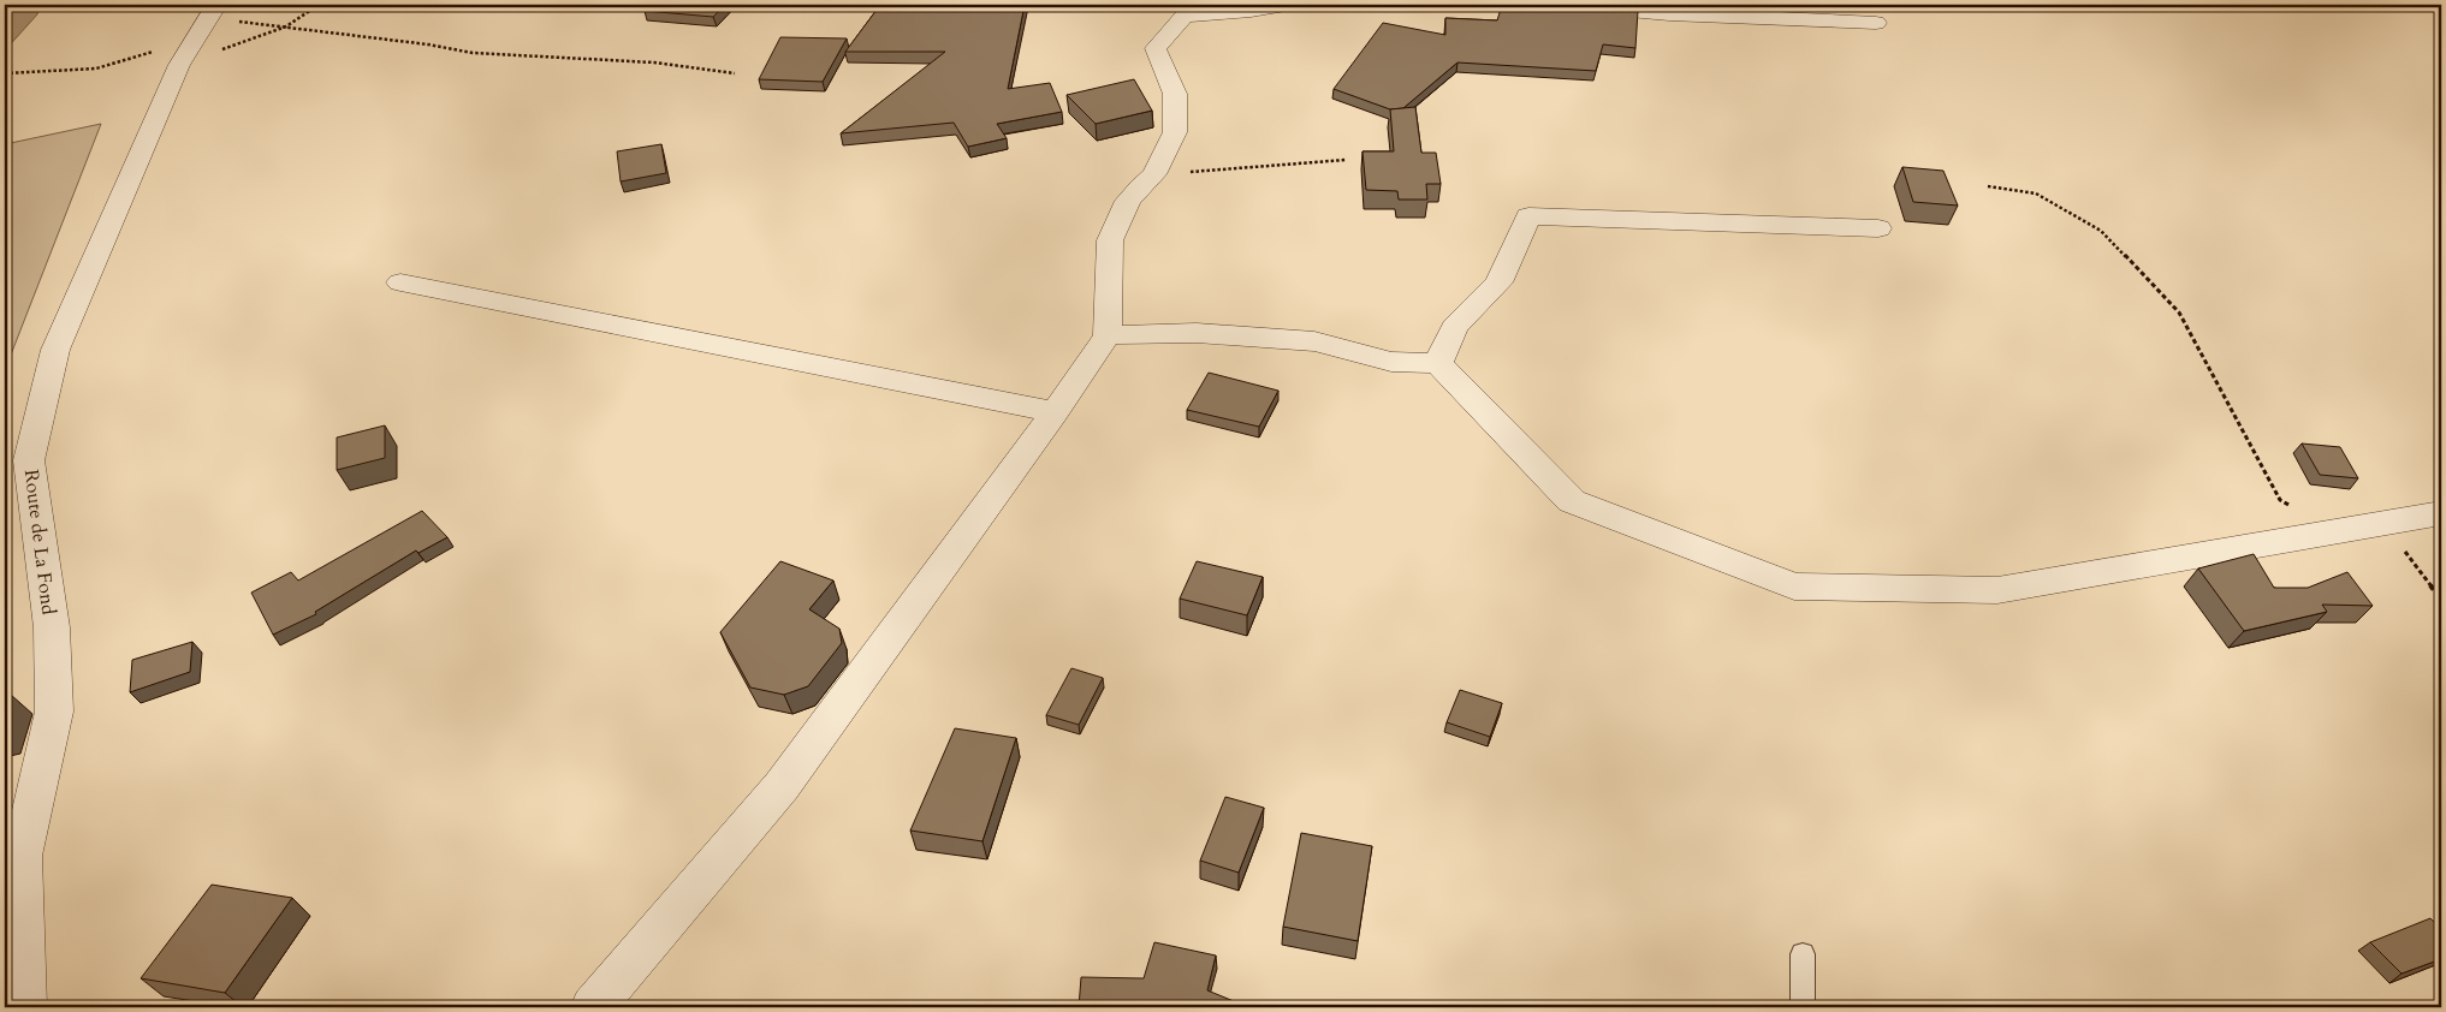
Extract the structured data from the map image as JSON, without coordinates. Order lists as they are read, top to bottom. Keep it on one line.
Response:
{"streets":{"street":["Route de La Fond"]}}
